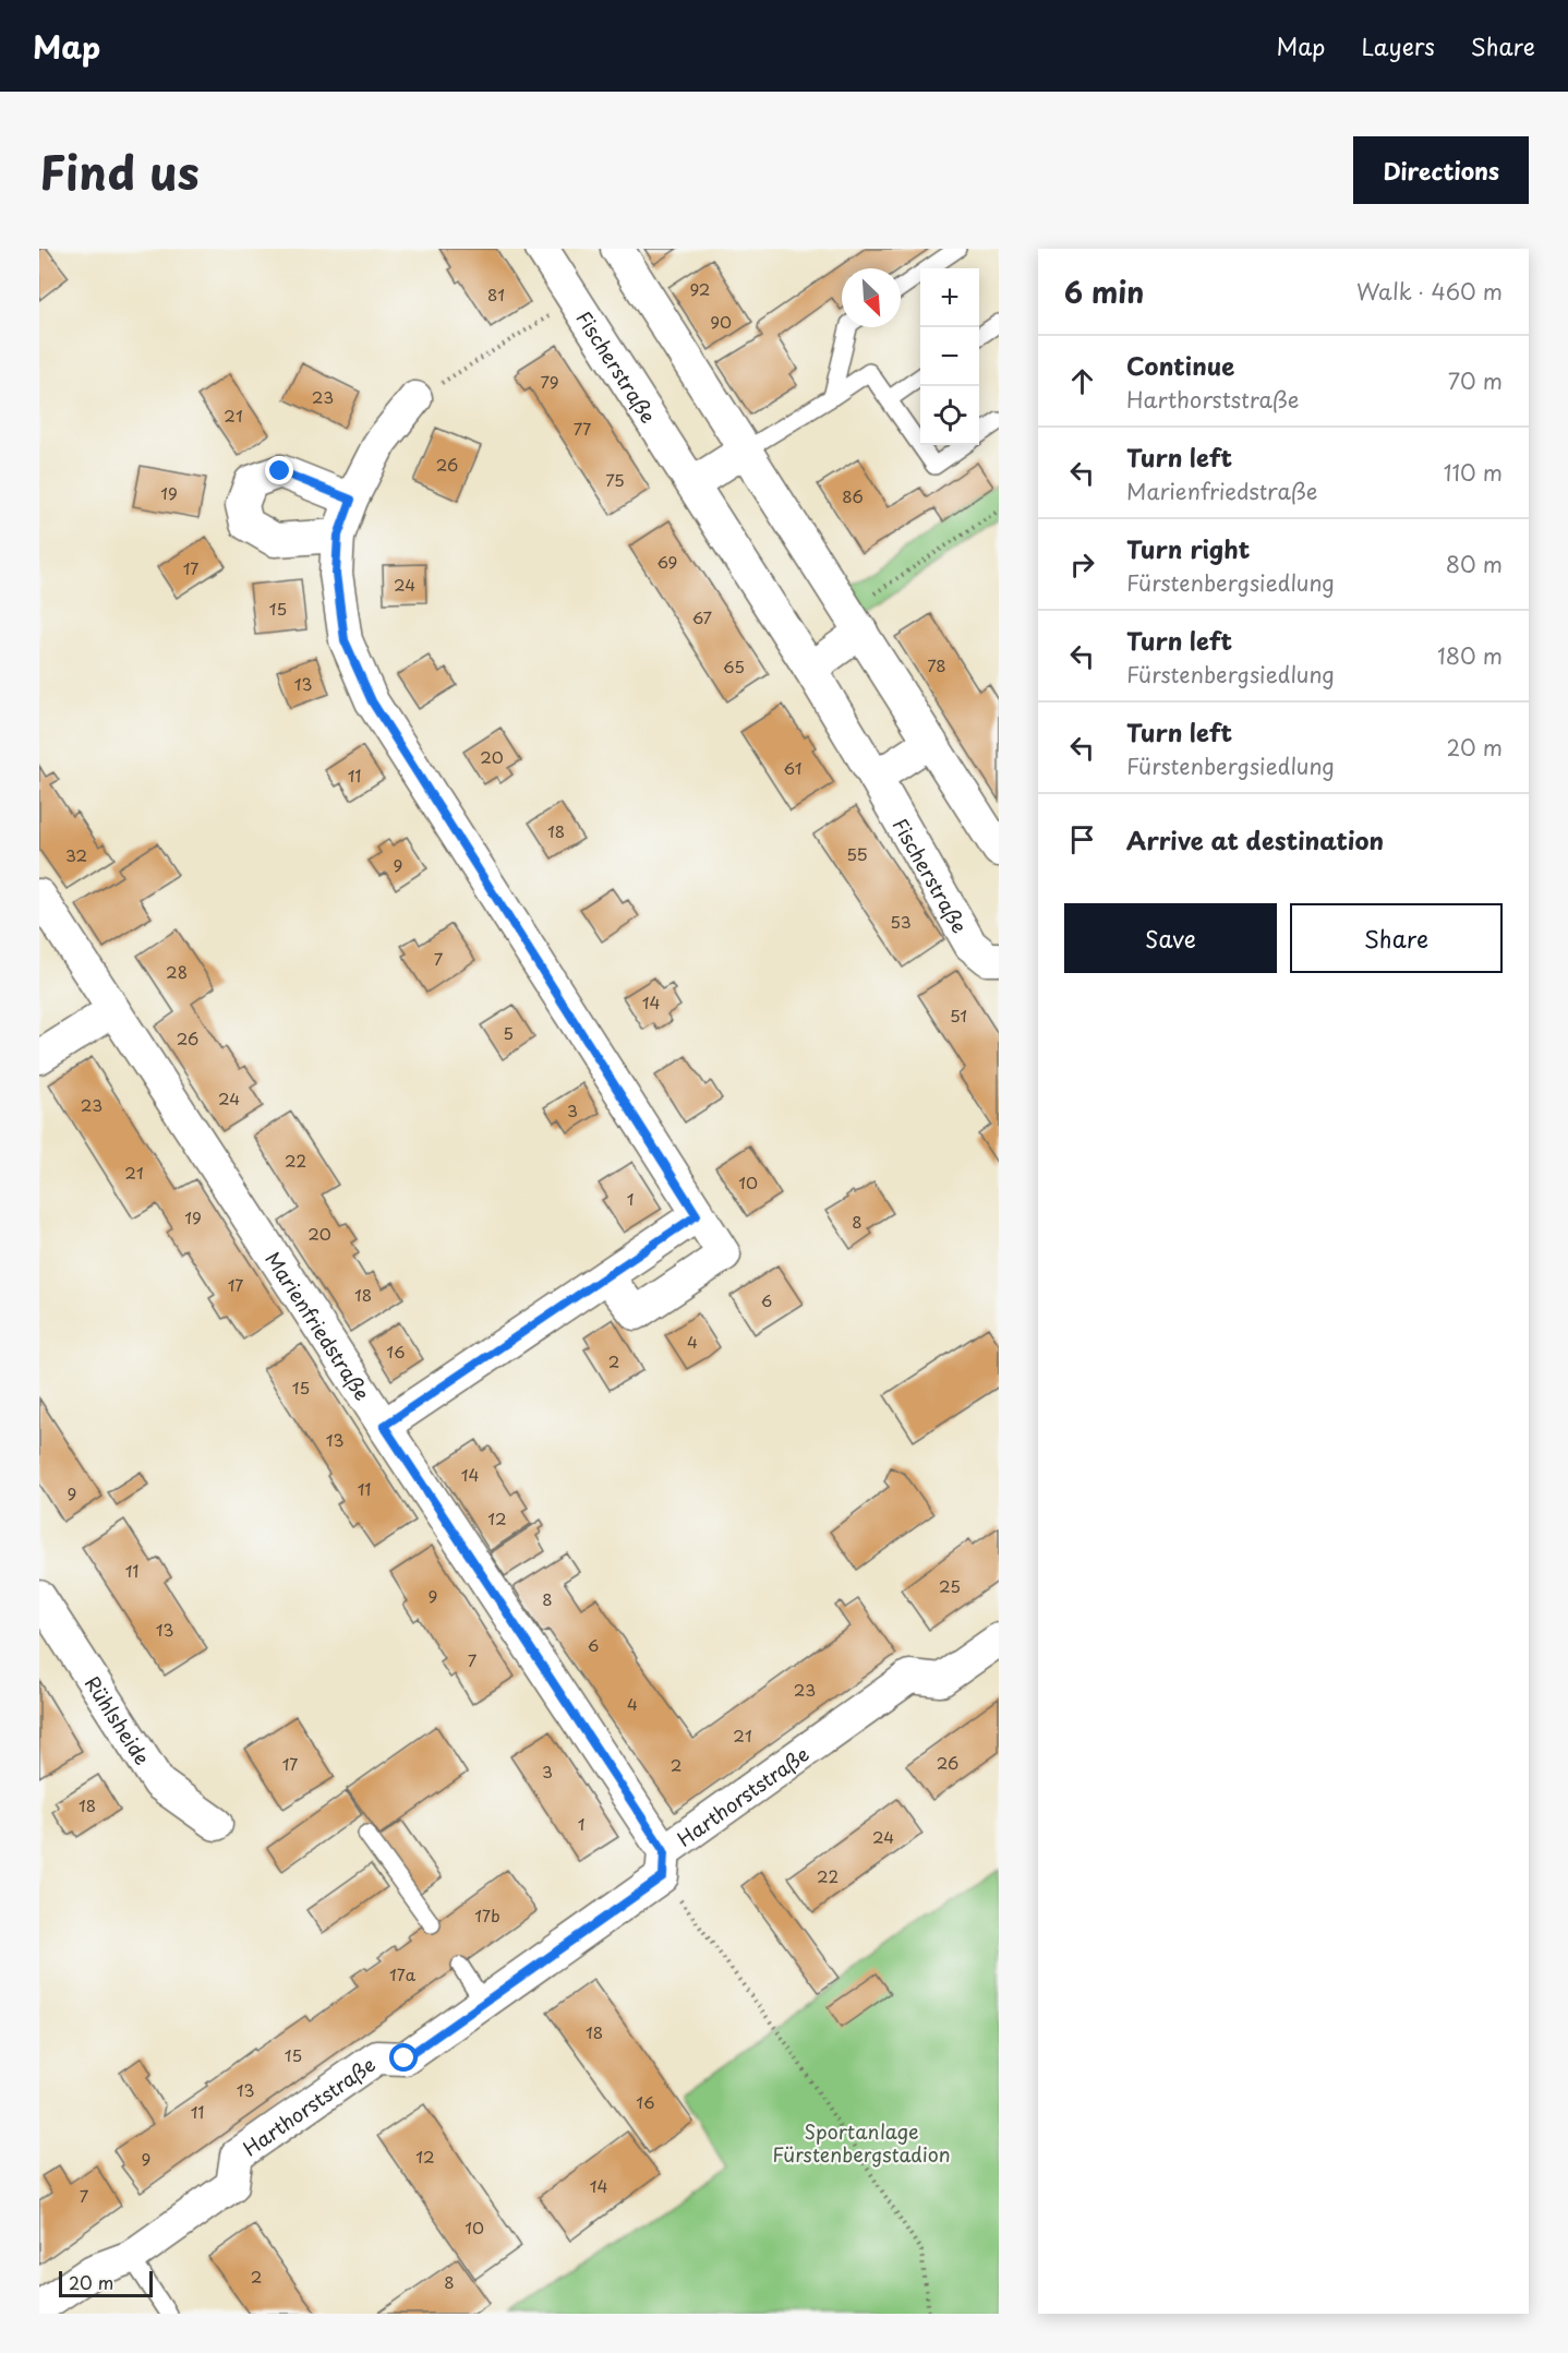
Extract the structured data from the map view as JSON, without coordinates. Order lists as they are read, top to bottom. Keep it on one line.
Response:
{"streets":{"street":["Fischerstraße","Marienfriedstraße","Rühlsheide","Harthorststraße"]},"crossings":[["Marienfriedstraße","Harthorststraße"]],"parks":["Sportanlage Fürstenbergstadion"],"house_numbers":["92","81","90","79","23","21","77","26","75","19","86","69","17","24","15","67","78","65","13","20","61","11","18","55","32","9","53","7","28","14","51","5","26","24","23","3","22","21","10","1","19","8","20","17","18","6","4","16","2","15","13","14","11","9","12","11","25","9","8","13","6","7","23","4","21","26","17","2","3","18","1","24","22","17b","17a","18","15","13","16","11","12","9","14","7","10","2","8"],"scale_bar":"20 m","north":"bottom right","page":{"header":"Map","nav":["Map","Layers","Share"],"title":"Find us","buttons":["Directions",["Save","Share"]],"heading":["6 min","Walk · 460 m"],"map_buttons":["+","−"],"list":[["Continue","Harthorststraße","70 m"],["Turn left","Marienfriedstraße","110 m"],["Turn right","Fürstenbergsiedlung","80 m"],["Turn left","Fürstenbergsiedlung","180 m"],["Turn left","Fürstenbergsiedlung","20 m"],"Arrive at destination"],"scale":"20 m"}}
